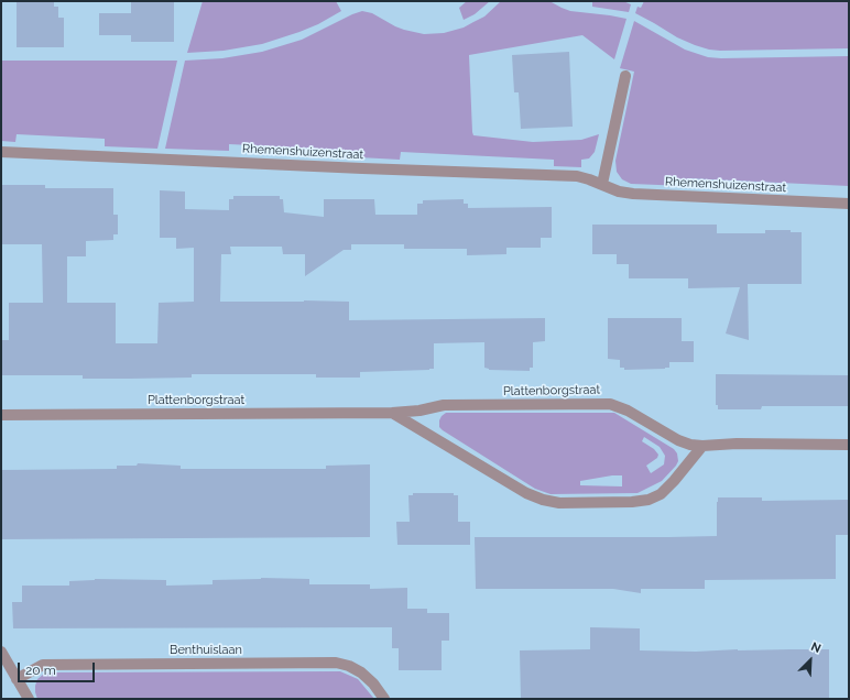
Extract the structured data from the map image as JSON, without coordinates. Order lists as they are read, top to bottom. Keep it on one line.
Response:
{"streets":{"street":["Rhemenshuizenstraat","Plattenborgstraat","Benthuislaan"]},"scale_bar":"20 m","north":"top right"}
